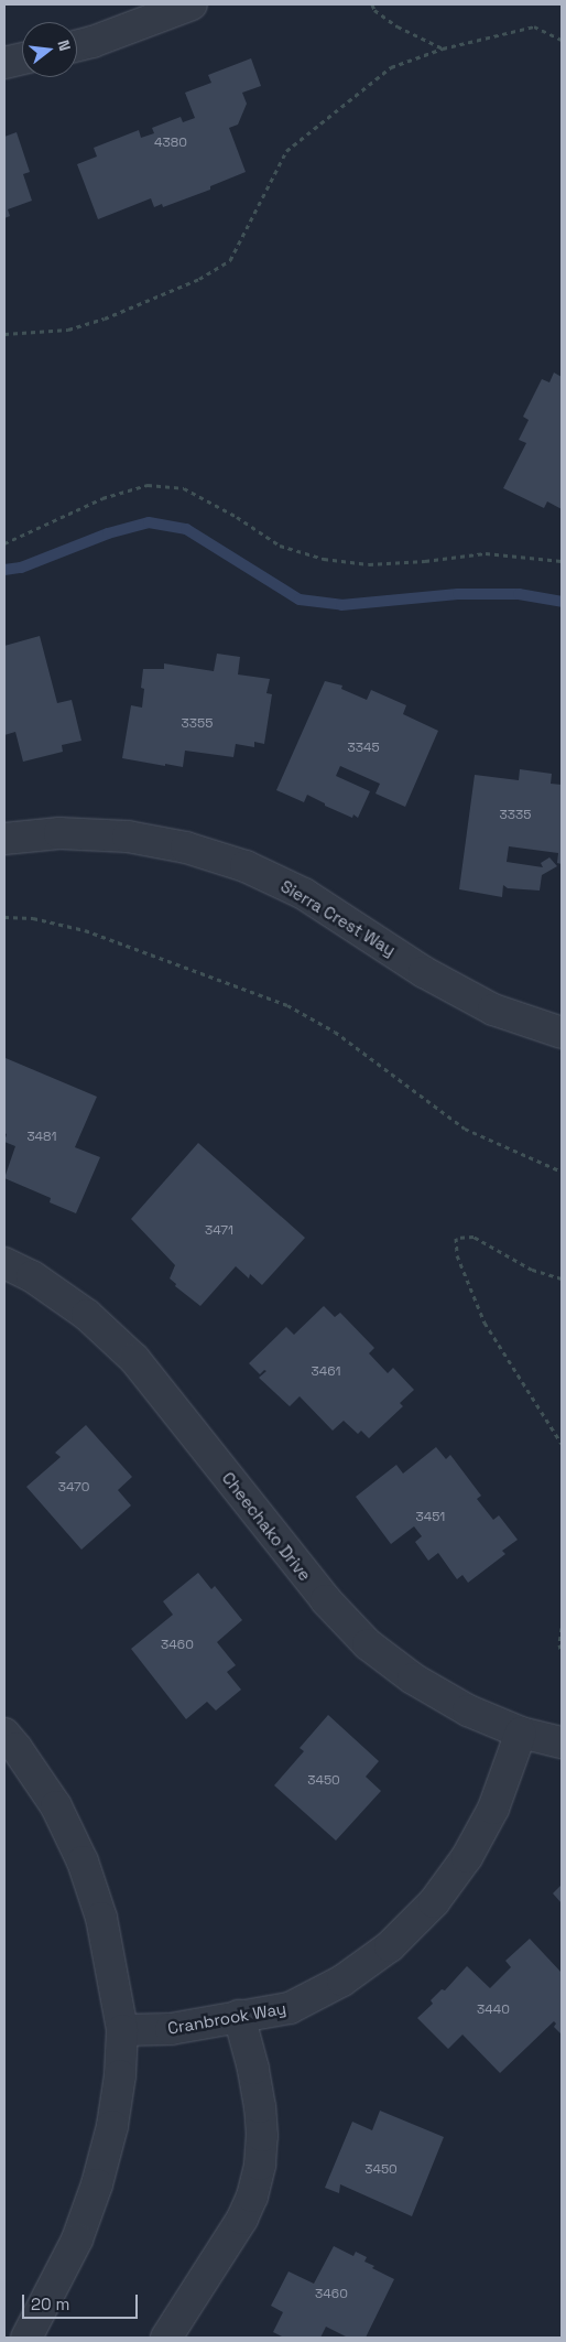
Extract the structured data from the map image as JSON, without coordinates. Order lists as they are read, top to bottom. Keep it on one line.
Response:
{"streets":{"street":["Sierra Crest Way","Cheechako Drive","Cranbrook Way"]},"crossings":[["Cheechako Drive","Cranbrook Way"]],"house_numbers":["4380","3355","3345","3335","3481","3471","3461","3470","3451","3460","3450","3440","3450","3460"],"scale_bar":"20 m","north":"right"}
